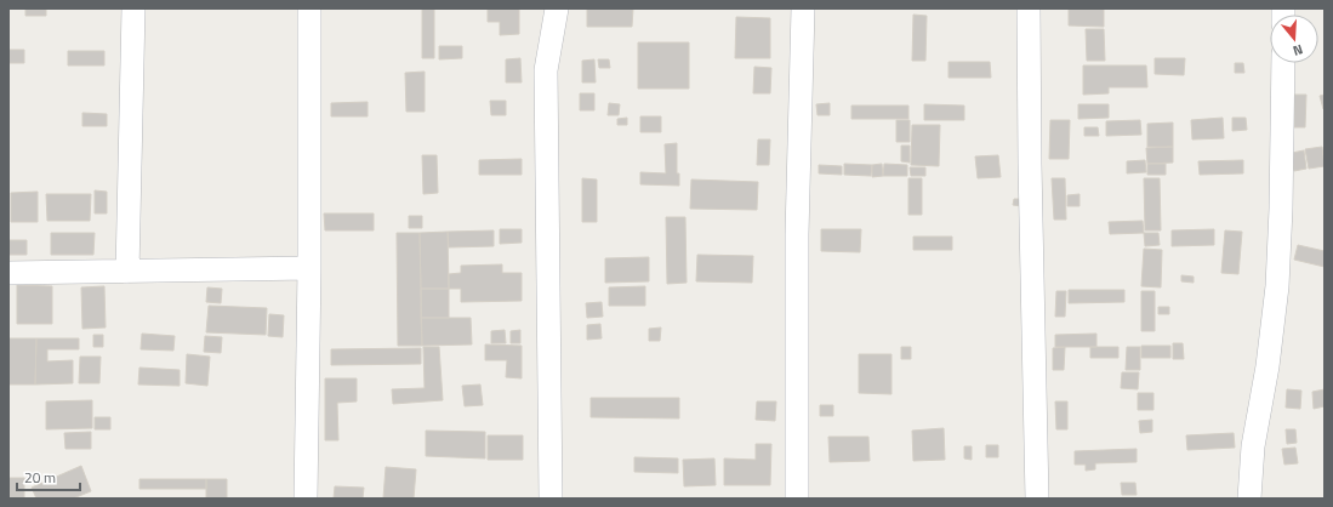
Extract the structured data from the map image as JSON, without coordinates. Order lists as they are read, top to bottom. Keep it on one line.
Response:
{"scale_bar":"20 m","north":"bottom"}
